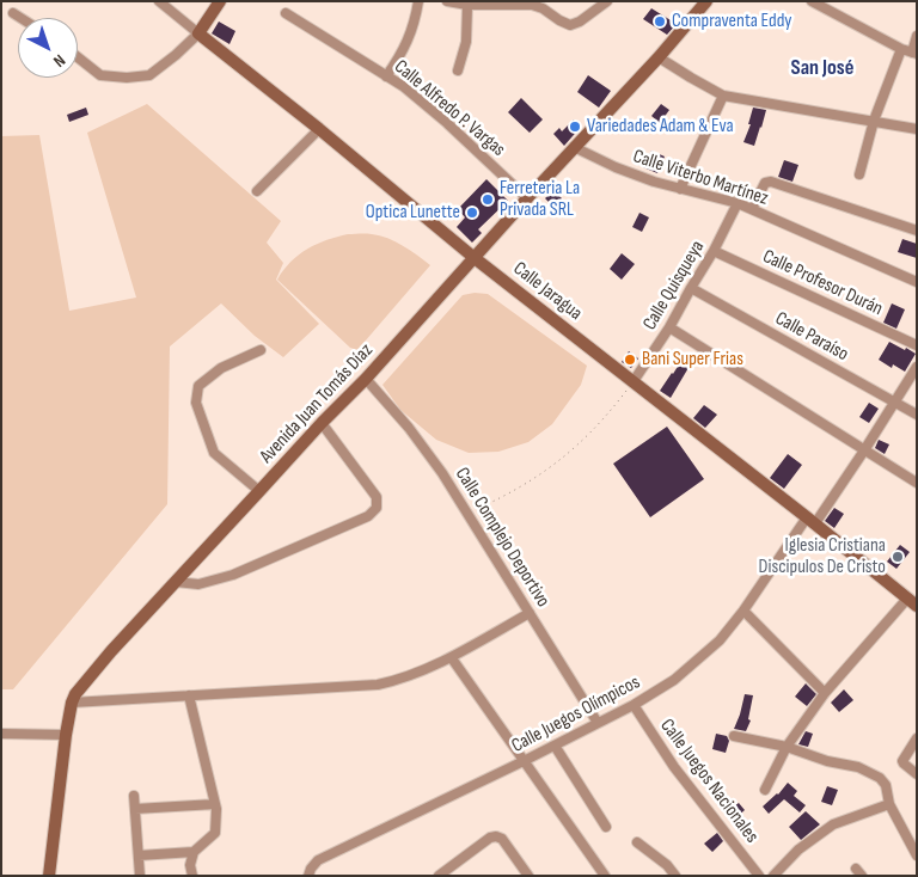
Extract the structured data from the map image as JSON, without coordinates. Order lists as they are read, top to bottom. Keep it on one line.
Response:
{"streets":{"street":["Calle Alfredo P. Vargas","Calle Viterbo Martínez","Calle Profesor Durán","Calle Quisqueya","Calle Jaragua","Calle Paraíso","Avenida Juan Tomás Díaz","Calle Complejo Deportivo","Calle Juegos Olímpicos","Calle Juegos Nacionales"]},"crossings":[["Calle Alfredo P. Vargas","Avenida Juan Tomás Díaz"],["Calle Viterbo Martínez","Calle Quisqueya"],["Calle Viterbo Martínez","Avenida Juan Tomás Díaz"],["Calle Profesor Durán","Calle Quisqueya"],["Calle Quisqueya","Calle Jaragua"],["Calle Quisqueya","Calle Paraíso"],["Calle Jaragua","Avenida Juan Tomás Díaz"],["Calle Jaragua","Calle Juegos Olímpicos"],["Calle Paraíso","Calle Juegos Olímpicos"],["Avenida Juan Tomás Díaz","Calle Complejo Deportivo"],["Calle Complejo Deportivo","Calle Juegos Olímpicos"],["Calle Juegos Olímpicos","Calle Juegos Nacionales"]],"districts":["San José"],"places":["Compraventa Eddy","Variedades Adam & Eva","Ferreteria La Privada SRL","Optica Lunette","Bani Super Frias","Iglesia Cristiana Discipulos De Cristo"],"north":"bottom right"}
